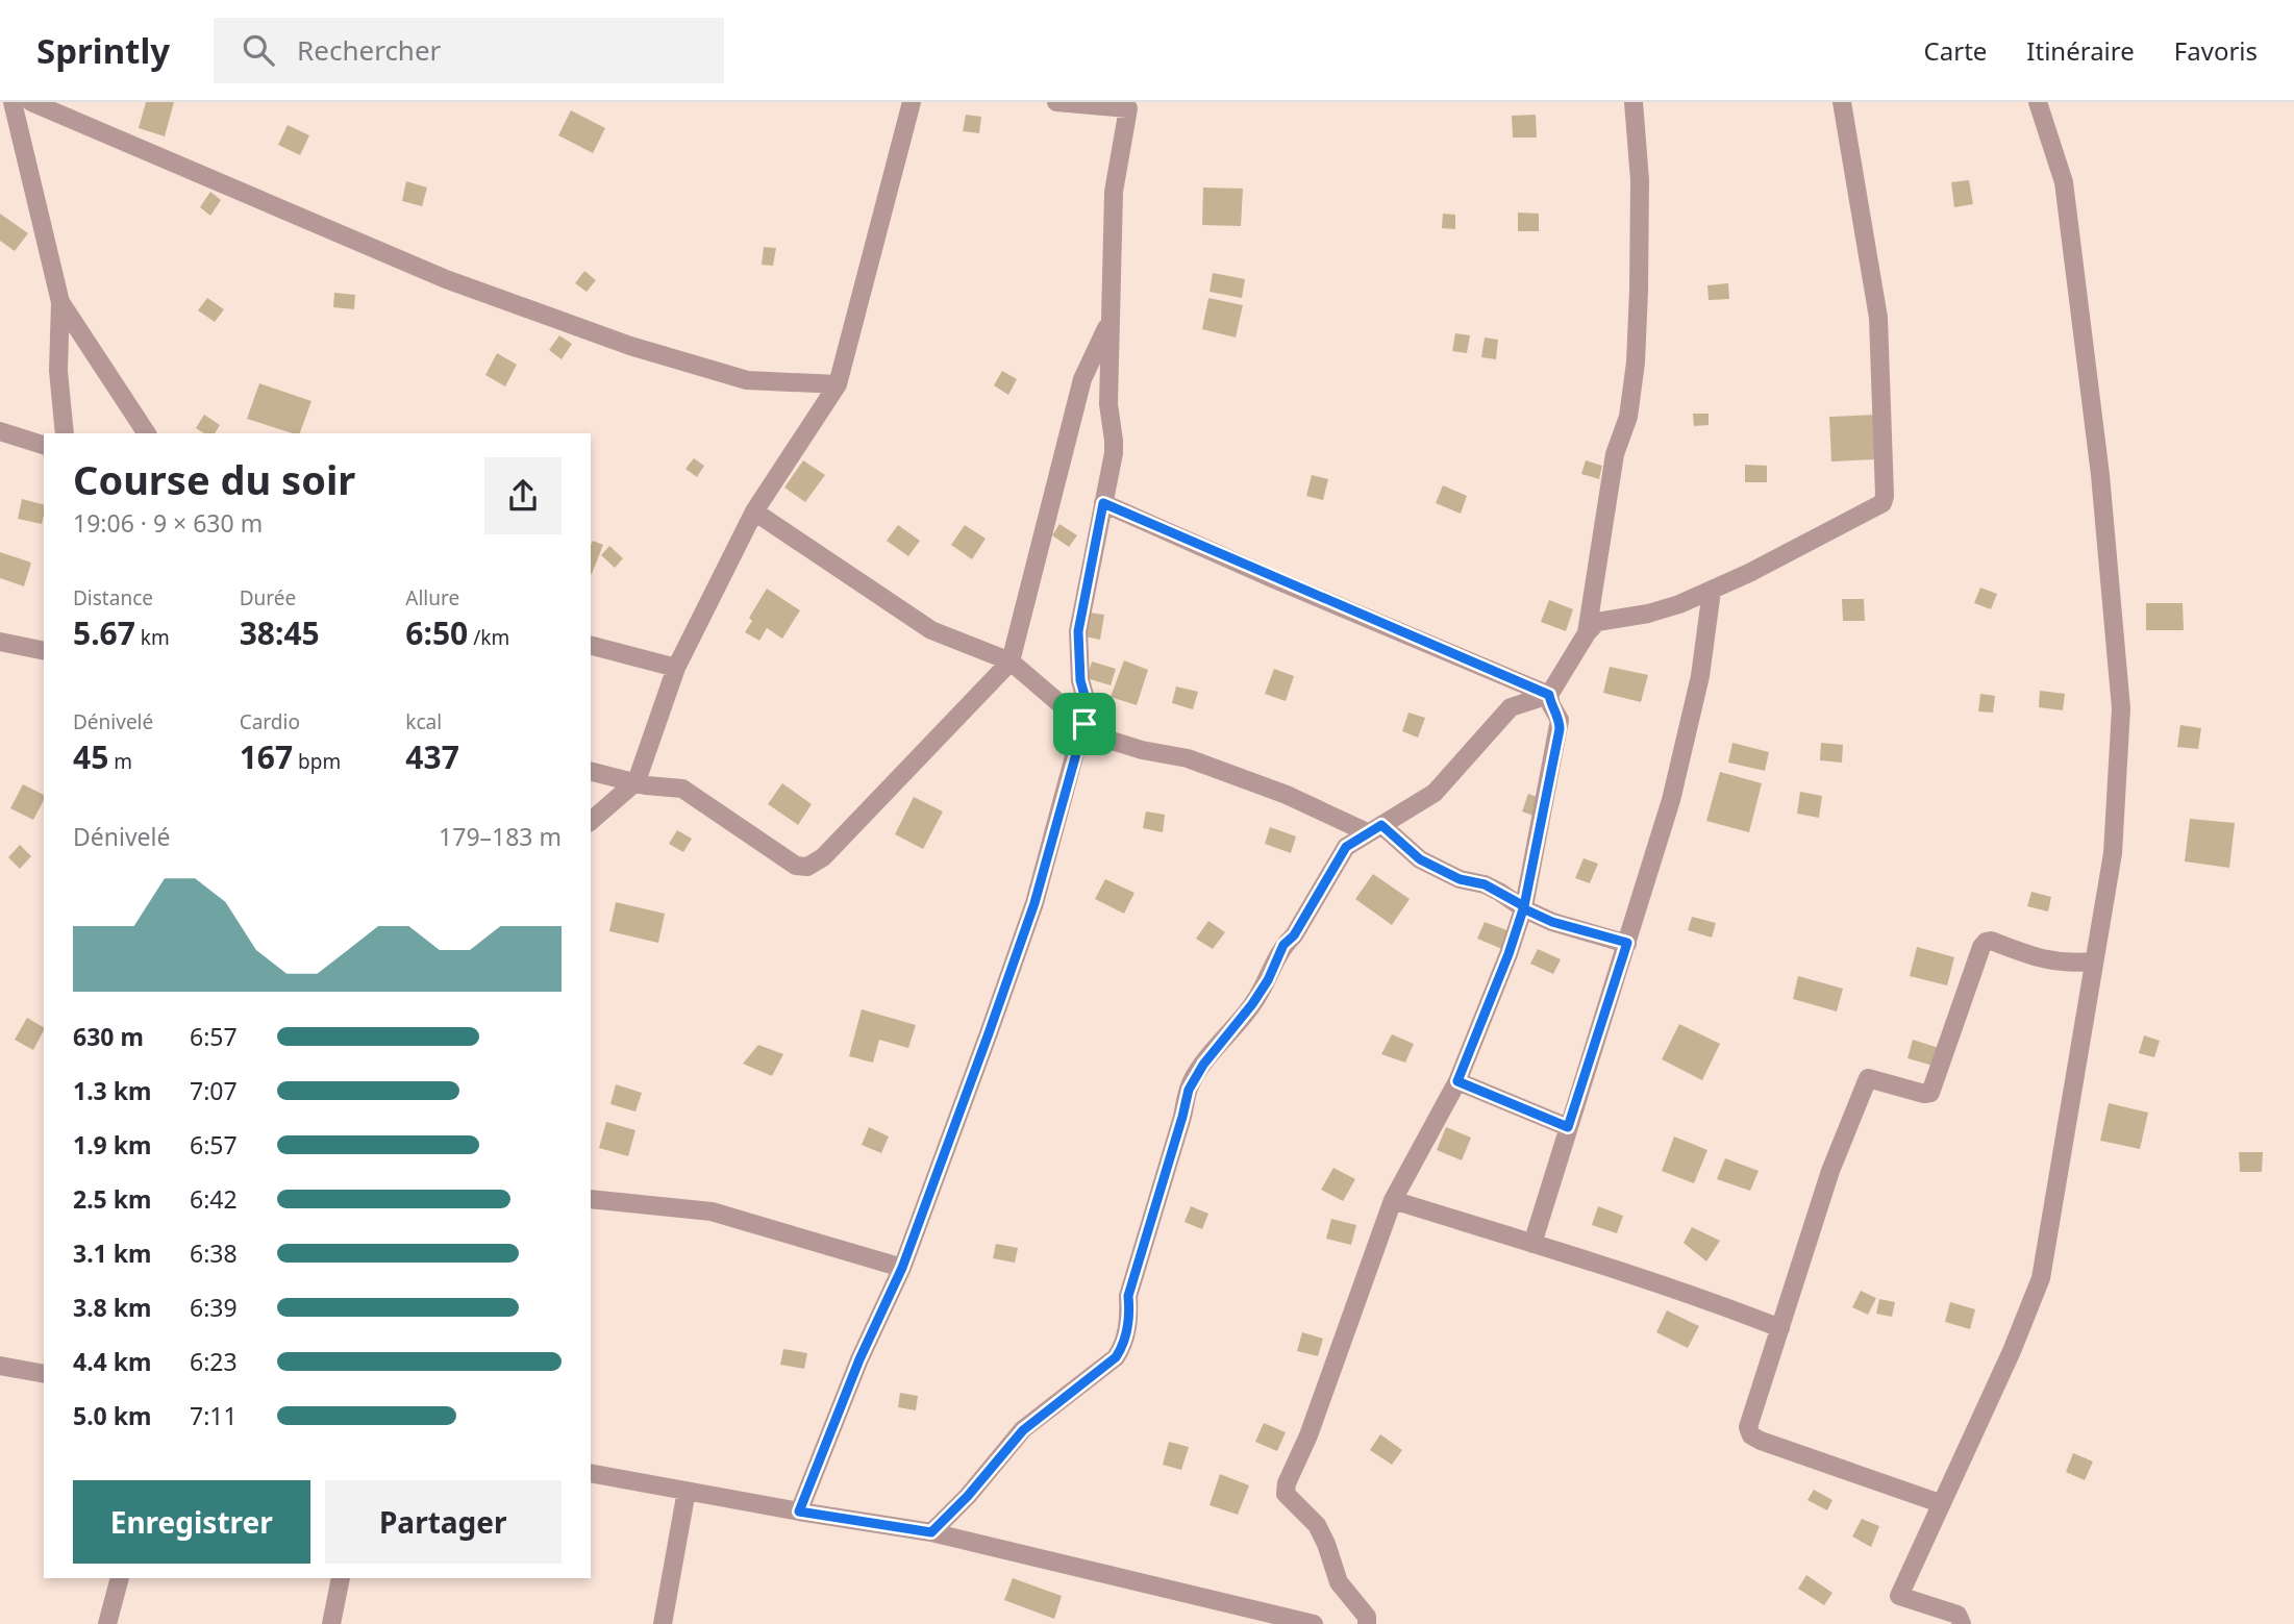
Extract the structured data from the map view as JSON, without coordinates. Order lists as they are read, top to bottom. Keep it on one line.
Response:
{"page":{"header":"Sprintly","search":"Rechercher","nav":["Carte","Itinéraire","Favoris"],"heading":["Course du soir","19:06 · 9 × 630 m"],"stats":[["Distance","5.67 km"],["Durée","38:45"],["Allure","6:50 /km"],["Dénivelé","45 m"],["Cardio","167 bpm"],["kcal","437"]],"chart":["Dénivelé","179–183 m"],"list":[{"name":"630 m","note":"6:57"},{"name":"1.3 km","note":"7:07"},{"name":"1.9 km","note":"6:57"},{"name":"2.5 km","note":"6:42"},{"name":"3.1 km","note":"6:38"},{"name":"3.8 km","note":"6:39"},{"name":"4.4 km","note":"6:23"},{"name":"5.0 km","note":"7:11"}],"buttons":["Enregistrer","Partager"]}}
